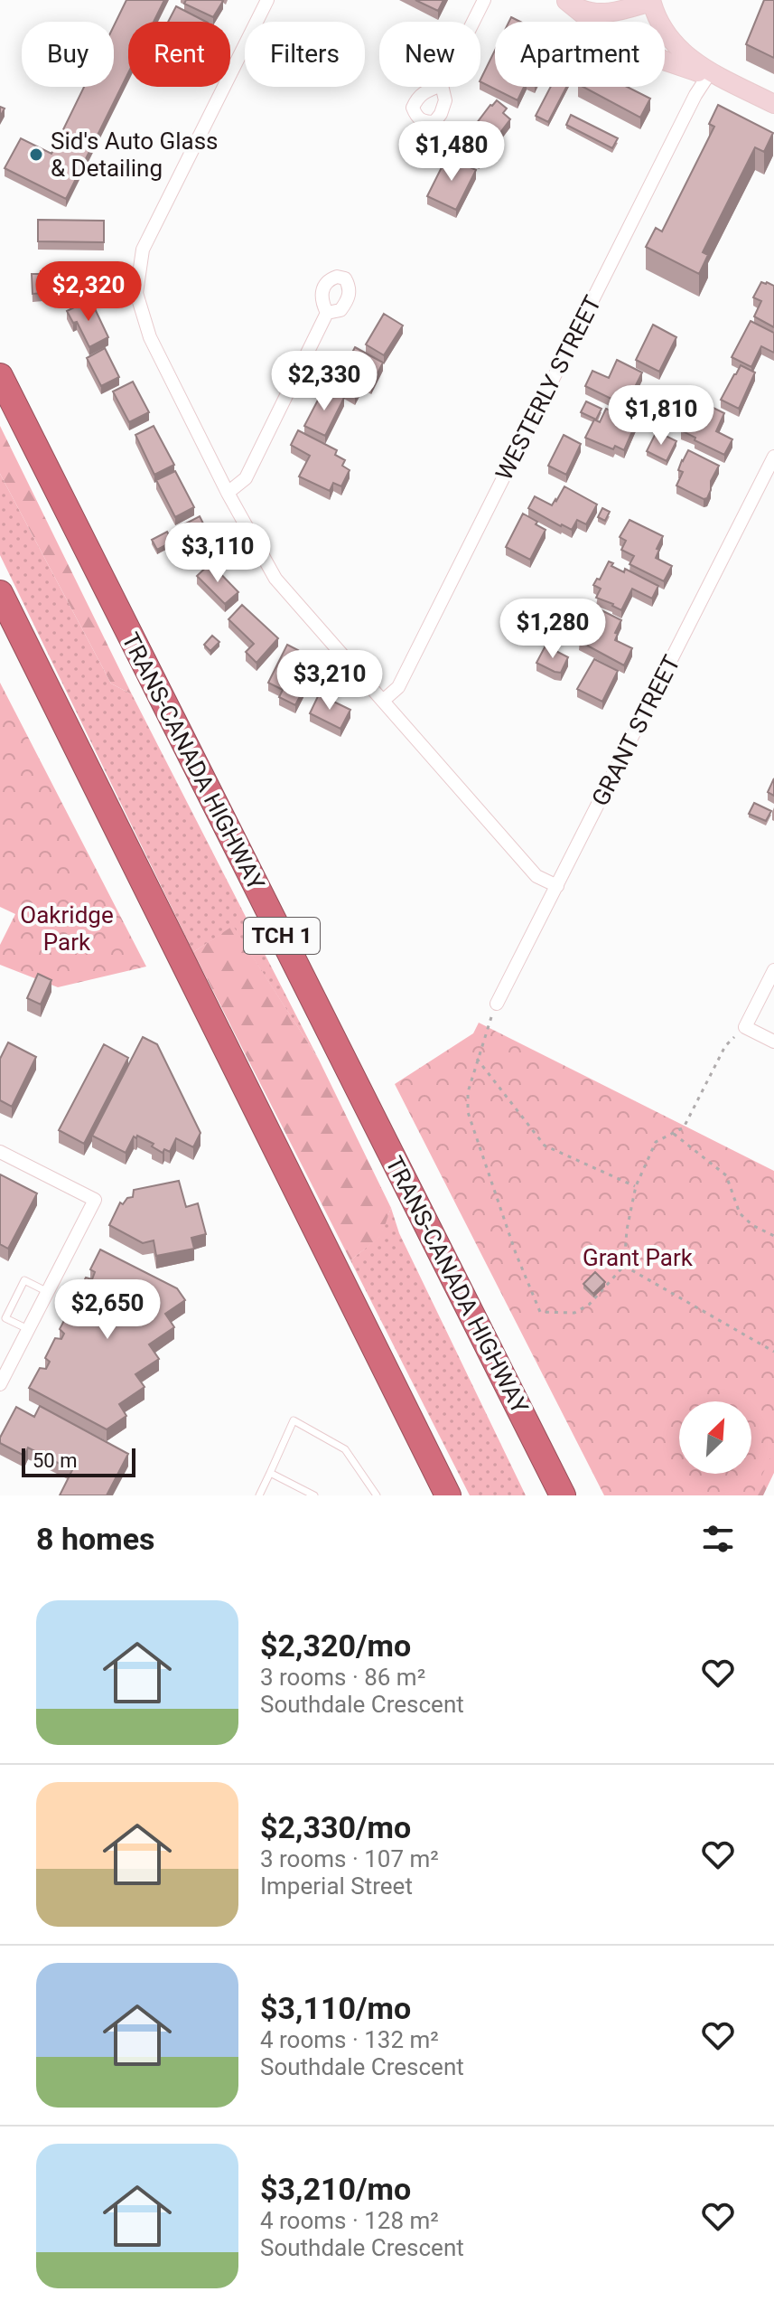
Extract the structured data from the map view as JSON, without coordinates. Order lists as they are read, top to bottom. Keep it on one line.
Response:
{"streets":{"highway":["TRANS-CANADA HIGHWAY","TCH 1"],"street":["WESTERLY STREET","GRANT STREET"]},"parks":["Oakridge Park","Grant Park"],"places":["Sid's Auto Glass & Detailing"],"scale_bar":"50 m","north":"top right","page":{"chip":["Buy","Rent","Filters","New","Apartment"],"price":["$1,480","$2,320","$2,330","$1,810","$3,110","$1,280","$3,210","$2,650"],"scale":"50 m","heading":"8 homes","list":[{"name":"$2,320/mo","note":"3 rooms · 86 m² · Southdale Crescent"},{"name":"$2,330/mo","note":"3 rooms · 107 m² · Imperial Street"},{"name":"$3,110/mo","note":"4 rooms · 132 m² · Southdale Crescent"},{"name":"$3,210/mo","note":"4 rooms · 128 m² · Southdale Crescent"}]}}
